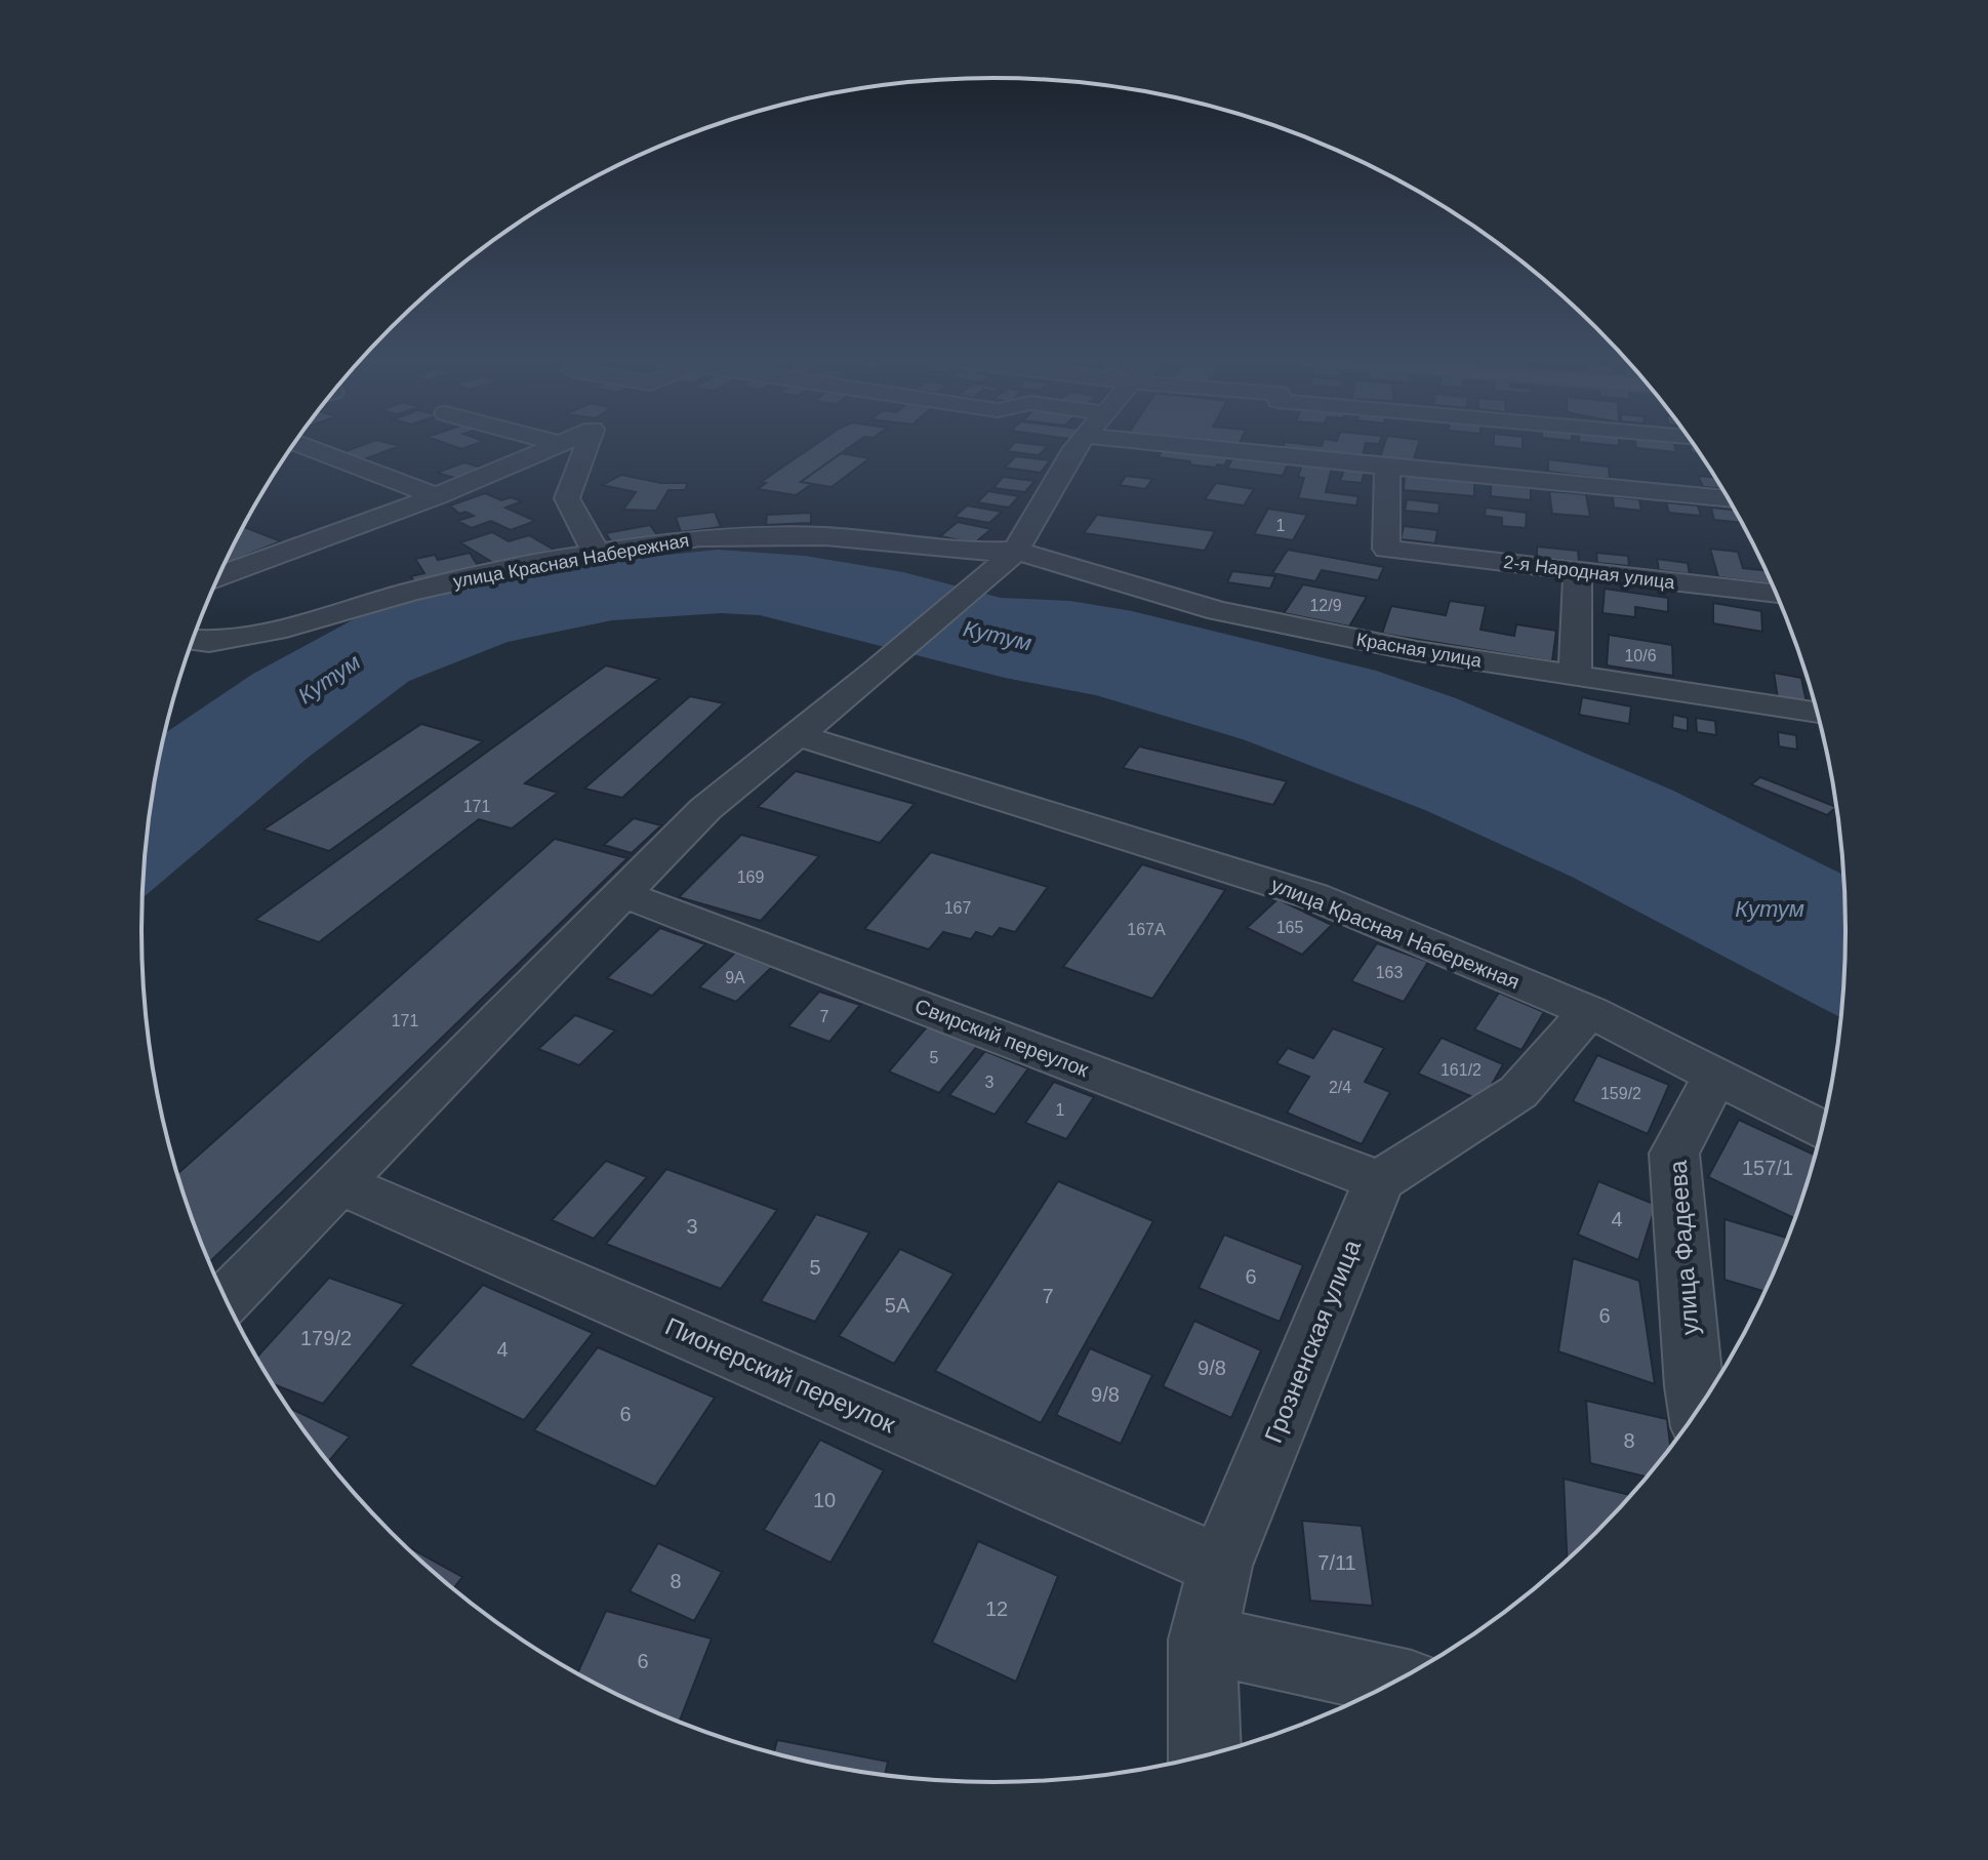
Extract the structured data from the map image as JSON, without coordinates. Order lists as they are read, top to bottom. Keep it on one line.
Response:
{"streets":{"street":["улица Красная Набережная","2-я Народная улица","Красная улица","Свирский переулок","улица Фадеева","Грозненская улица","Пионерский переулок"]},"crossings":[["улица Красная Набережная","Красная улица"],["улица Красная Набережная","улица Фадеева"],["Свирский переулок","Грозненская улица"],["Грозненская улица","Пионерский переулок"]],"water":["Кутум"],"house_numbers":["1","12/9","10/6","171","169","167","165","167А","163","9А","7","171","5","161/2","3","2/4","159/2","1","157/1","4","3","5","6","7","5А","6","179/2","4","9/8","9/8","6","8","10","7/11","8","12","6"]}
